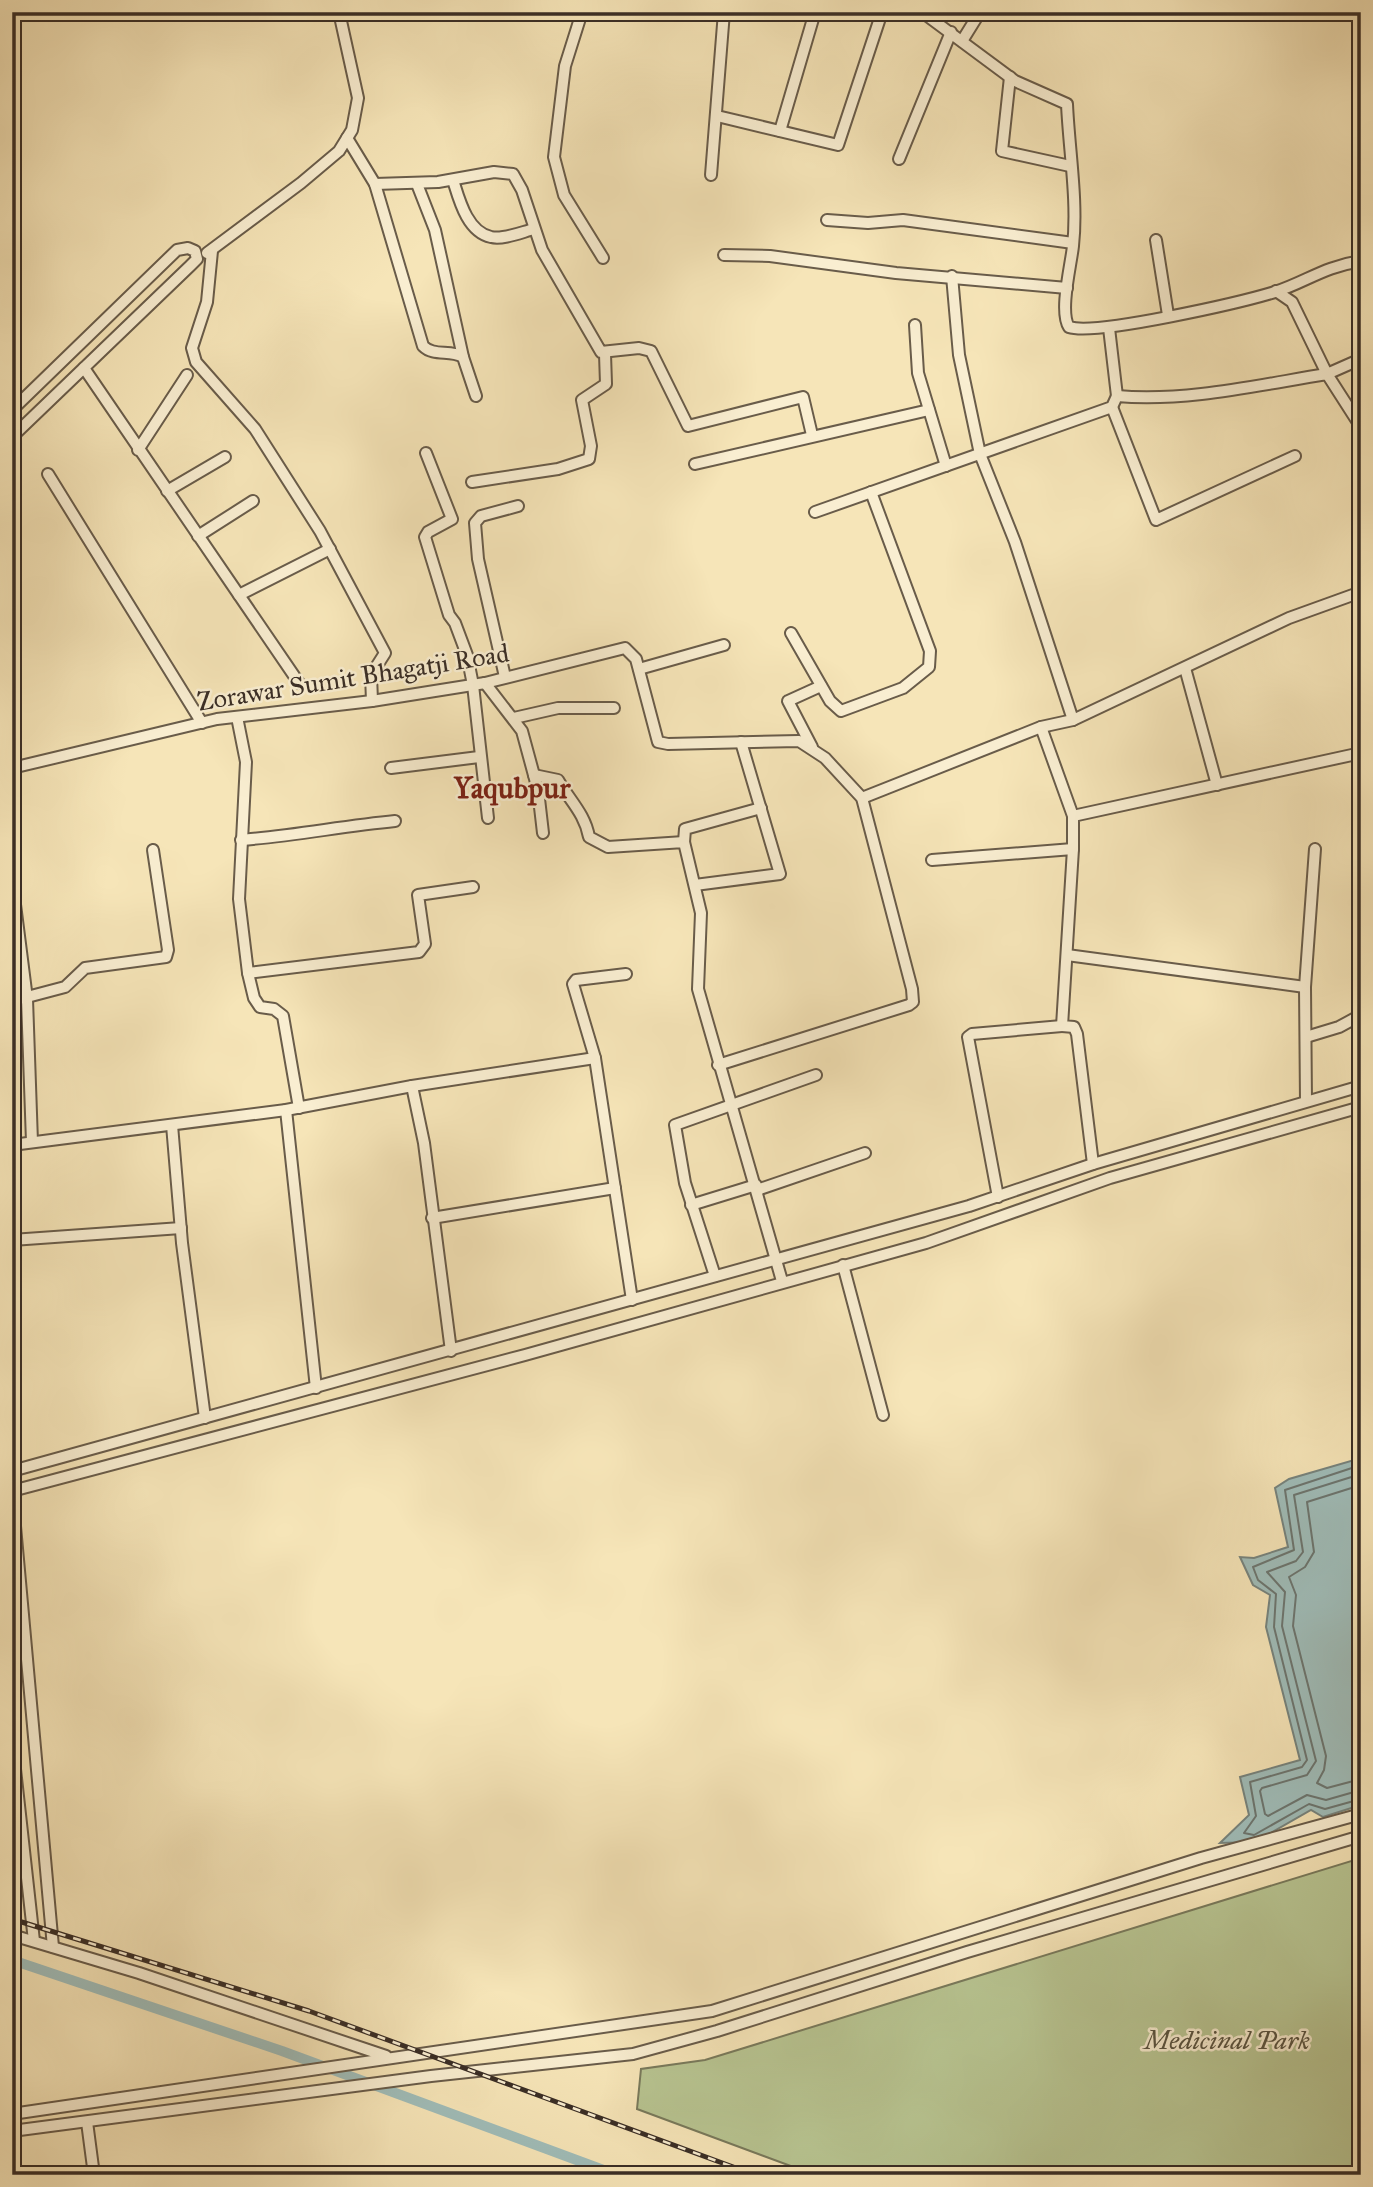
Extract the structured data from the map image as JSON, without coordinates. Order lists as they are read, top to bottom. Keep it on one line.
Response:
{"streets":{"street":["Zorawar Sumit Bhagatji Road"]},"districts":["Yaqubpur"],"parks":["Medicinal Park"]}
